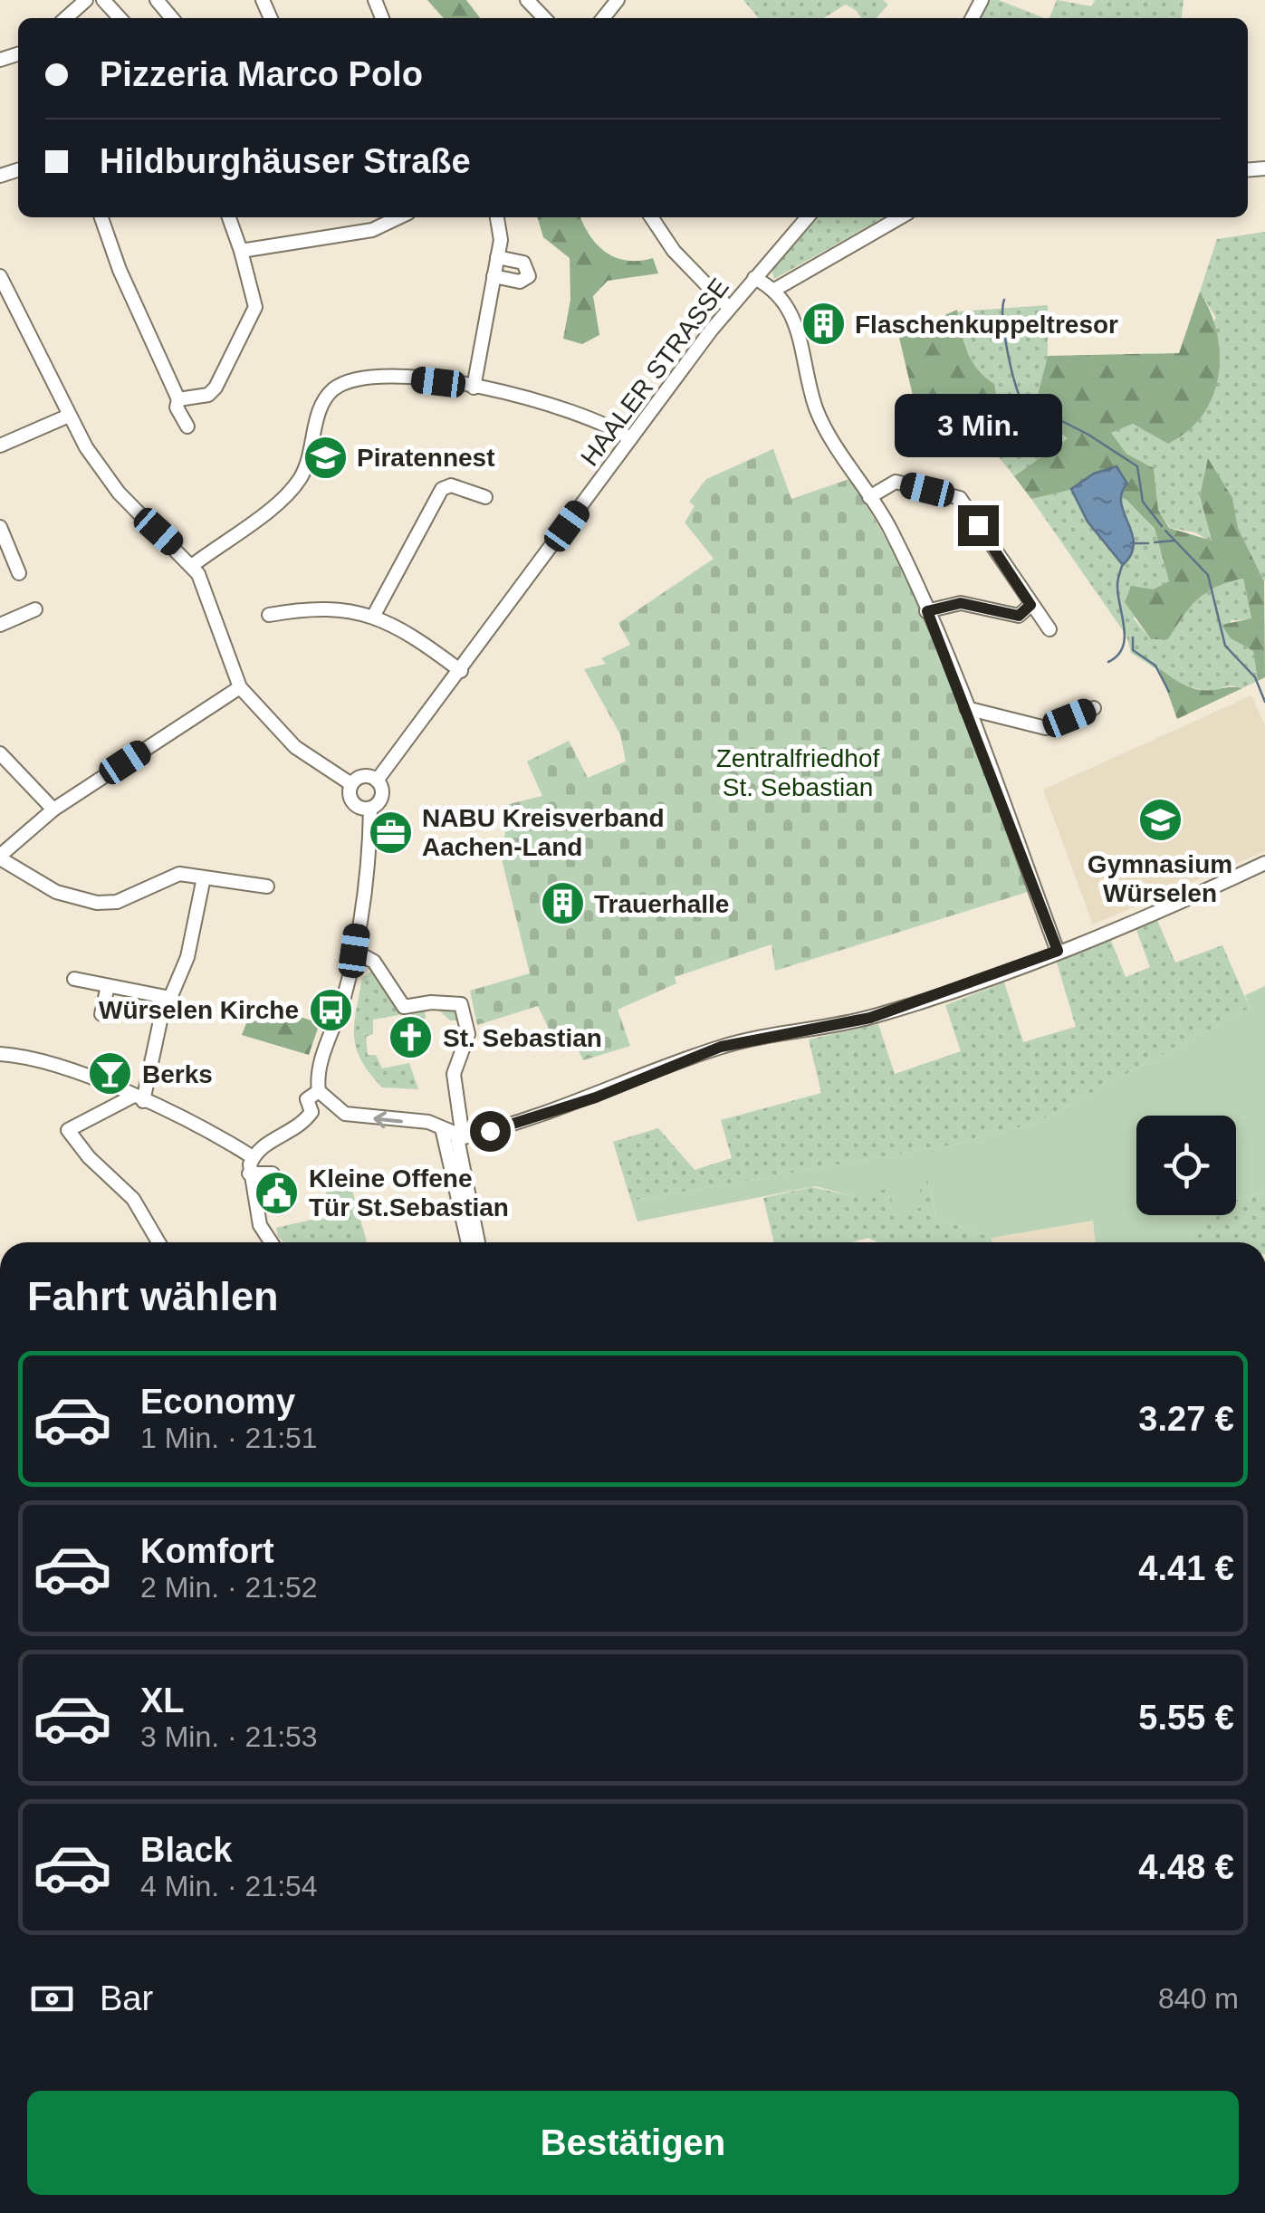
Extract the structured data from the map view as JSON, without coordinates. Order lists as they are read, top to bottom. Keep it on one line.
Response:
{"streets":{"street":["HAALER STRASSE"]},"parks":["Zentralfriedhof St. Sebastian"],"places":{"building":["Flaschenkuppeltresor","Trauerhalle"],"school or university":["Piratennest","Gymnasium Würselen"],"office":["NABU Kreisverband Aachen-Land"],"bus stop":["Würselen Kirche"],"church":["St. Sebastian"],"bar":["Berks"],"public building":["Kleine Offene Tür St.Sebastian"]},"page":{"banner":["Pizzeria Marco Polo","Hildburghäuser Straße"],"bubble":"3 Min.","heading":"Fahrt wählen","list":[{"name":"Economy","note":"1 Min. · 21:51","value":"3.27 €"},{"name":"Komfort","note":"2 Min. · 21:52","value":"4.41 €"},{"name":"XL","note":"3 Min. · 21:53","value":"5.55 €"},{"name":"Black","note":"4 Min. · 21:54","value":"4.48 €"}],"pay":["Bar","840 m"],"buttons":"Bestätigen"}}
